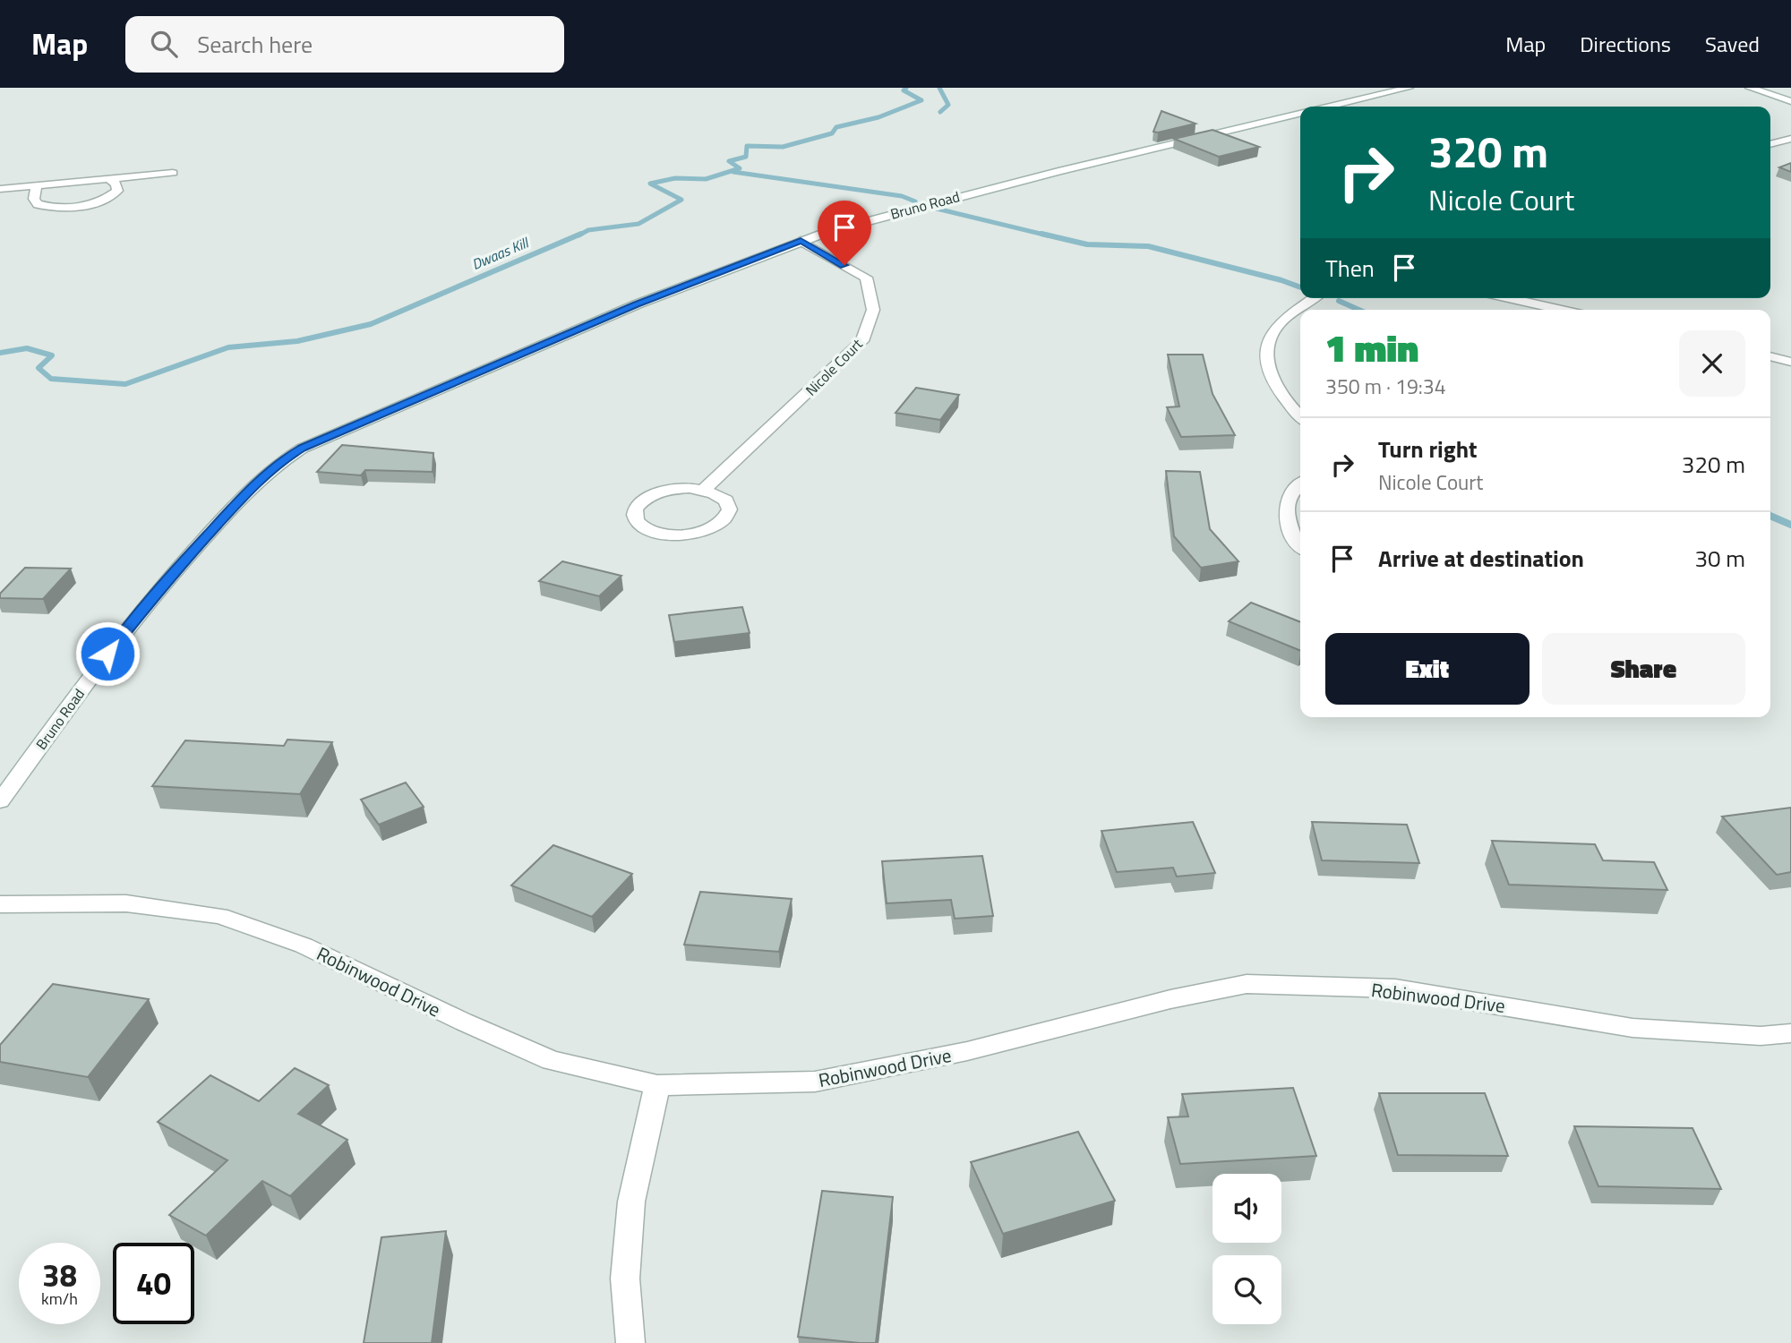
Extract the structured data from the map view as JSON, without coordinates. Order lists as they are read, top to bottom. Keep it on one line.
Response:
{"streets":{"street":["Bruno Road","Nicole Court","Robinwood Drive"]},"crossings":[["Bruno Road","Nicole Court"]],"water":["Dwaas Kill"],"page":{"header":"Map","search":"Search here","nav":["Map","Directions","Saved"],"turn":["320 m","Nicole Court"],"then":"Then","heading":["1 min","350 m · 19:34"],"list":[{"name":"Turn right","note":"Nicole Court","value":"320 m"},{"name":"Arrive at destination","value":"30 m"}],"buttons":["Exit","Share"],"speed":"38 km/h","limit":"40"}}
